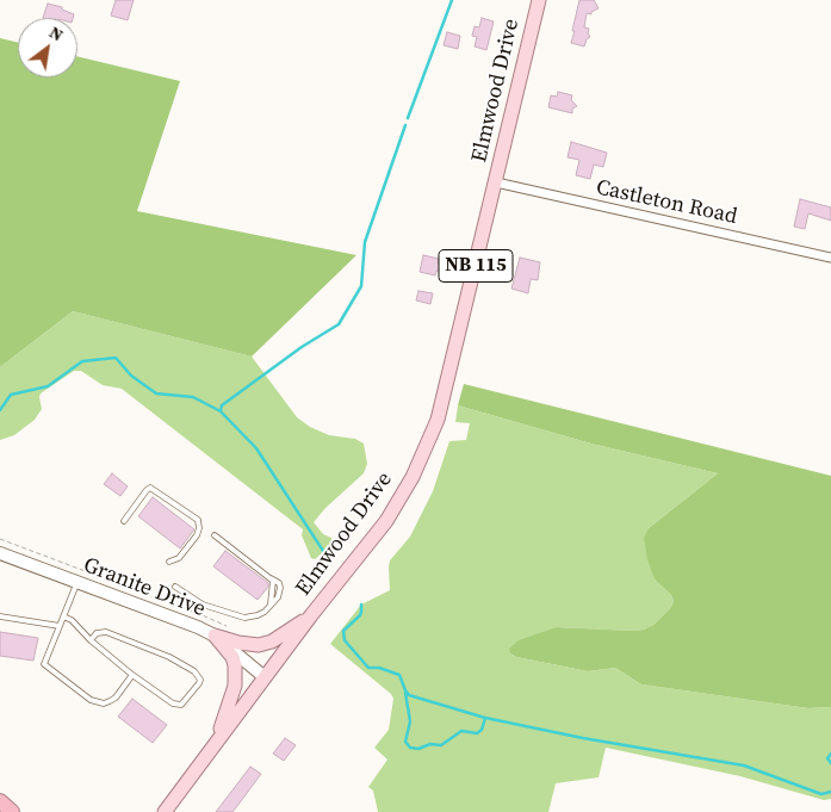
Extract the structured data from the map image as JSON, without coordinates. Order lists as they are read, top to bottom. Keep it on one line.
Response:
{"streets":{"main road":["Elmwood Drive","NB 115"],"street":["Castleton Road","Granite Drive"]},"crossings":[["Elmwood Drive","Castleton Road"],["Elmwood Drive","Granite Drive"]],"north":"top right"}
